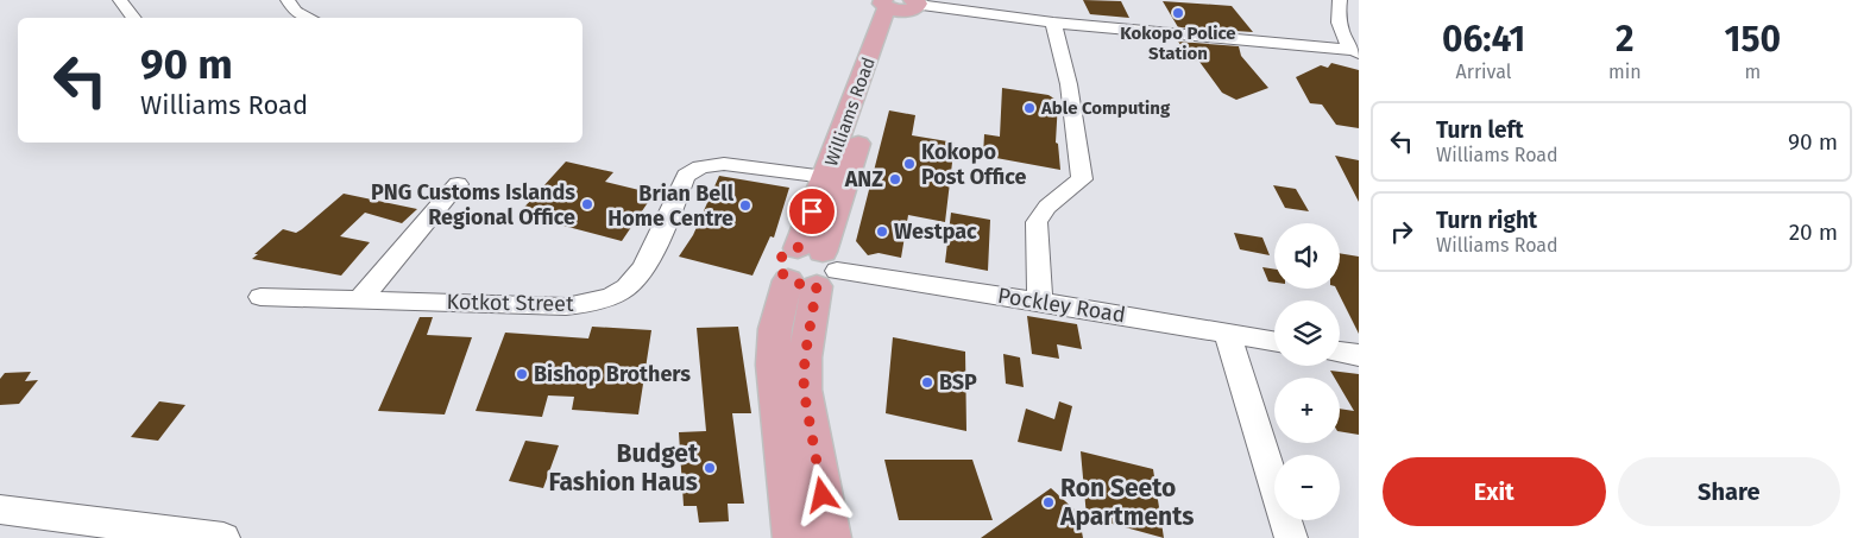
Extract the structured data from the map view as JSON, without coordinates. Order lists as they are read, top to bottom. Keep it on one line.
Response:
{"streets":{"main road":["Williams Road"],"street":["Kotkot Street","Pockley Road"]},"crossings":[["Williams Road","Kotkot Street"],["Williams Road","Pockley Road"]],"places":["Kokopo Police Station","Able Computing","Kokopo Post Office","ANZ","PNG Customs Islands Regional Office","Brian Bell Home Centre","Westpac","Bishop Brothers","BSP","Budget Fashion Haus","Ron Seeto Apartments"],"page":{"eta":["06:41","Arrival","2","min","150","m"],"turn":["90 m","Williams Road"],"list":[{"name":"Turn left","note":"Williams Road","value":"90 m"},{"name":"Turn right","note":"Williams Road","value":"20 m"}],"map_buttons":["+","−"],"buttons":["Exit","Share"]}}
